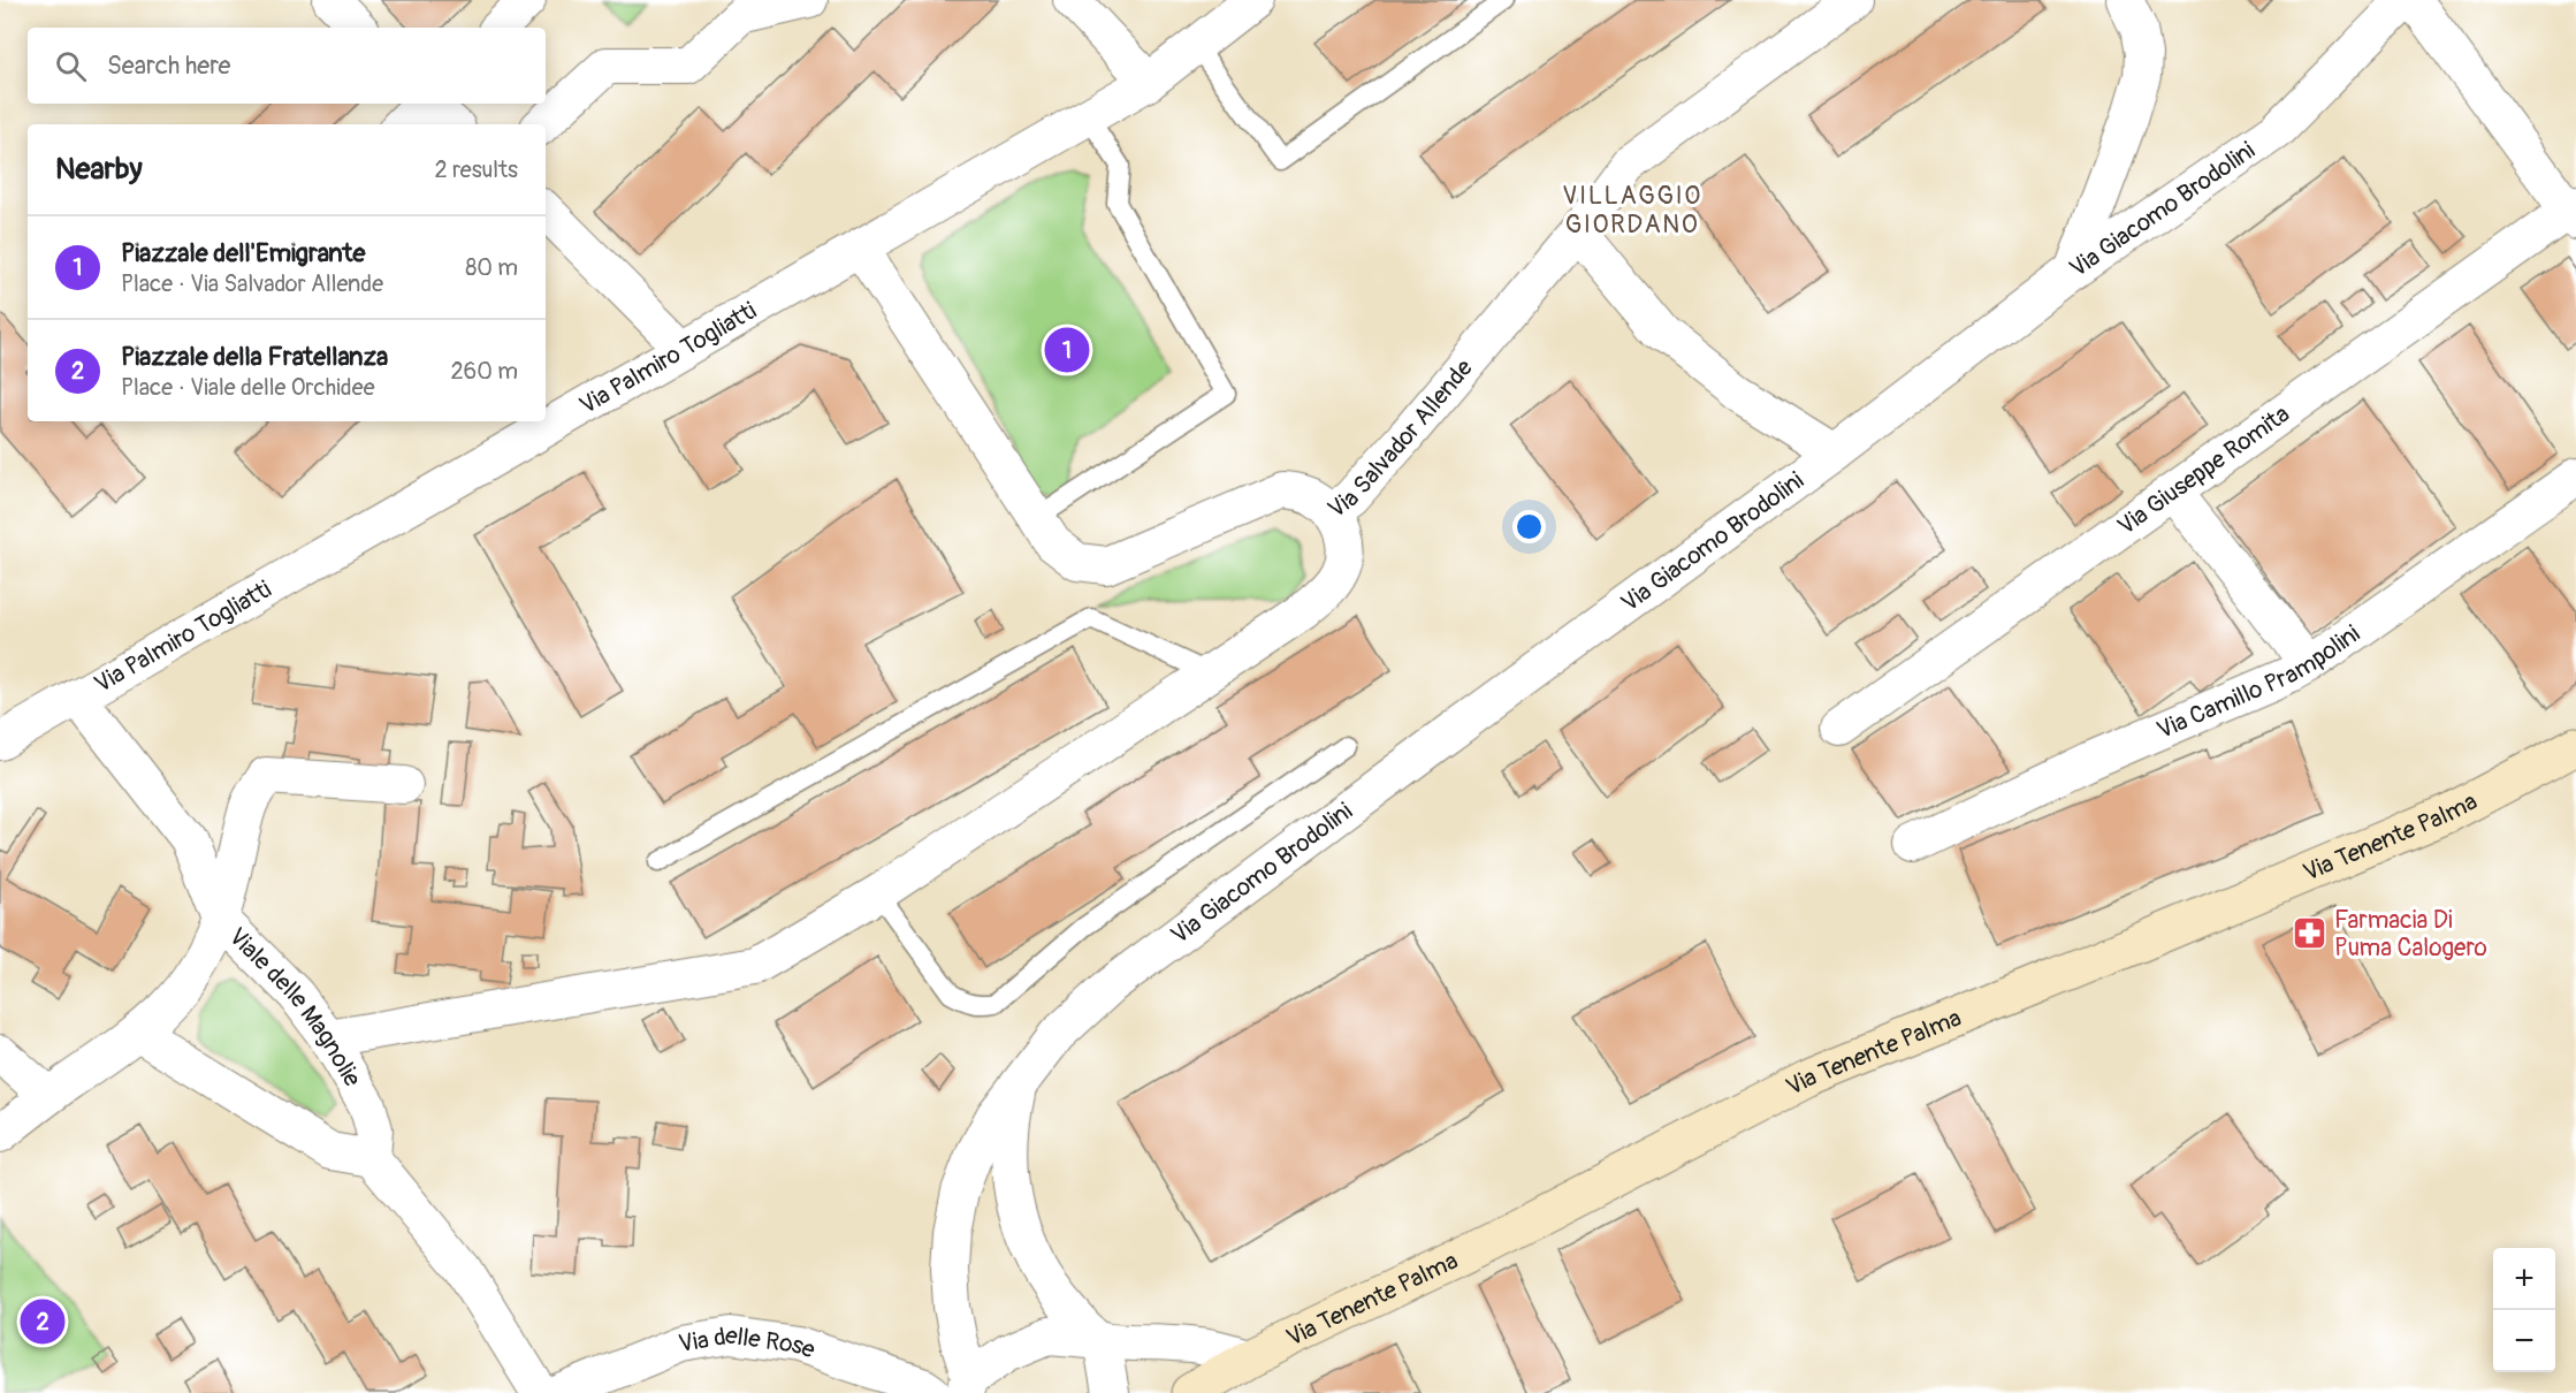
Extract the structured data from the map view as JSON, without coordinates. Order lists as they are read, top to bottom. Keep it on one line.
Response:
{"streets":{"main road":["Via Tenente Palma"],"street":["Via Giacomo Brodolini","Via Palmiro Togliatti","Via Salvador Allende","Via Giuseppe Romita","Via Camillo Prampolini","Viale delle Magnolie","Via delle Rose"]},"crossings":[["Via Palmiro Togliatti","Via Salvador Allende"],["Via Palmiro Togliatti","Viale delle Magnolie"]],"districts":["VILLAGGIO GIORDANO"],"places":{"pharmacy":["Farmacia Di Puma Calogero"]},"page":{"search":"Search here","heading":["Nearby","2 results"],"list":[{"mark":"1","name":"Piazzale dell'Emigrante","note":"Place · Via Salvador Allende","value":"80 m"},{"mark":"2","name":"Piazzale della Fratellanza","note":"Place · Viale delle Orchidee","value":"260 m"}],"pins":["1","2"],"map_buttons":["+","−"]}}
